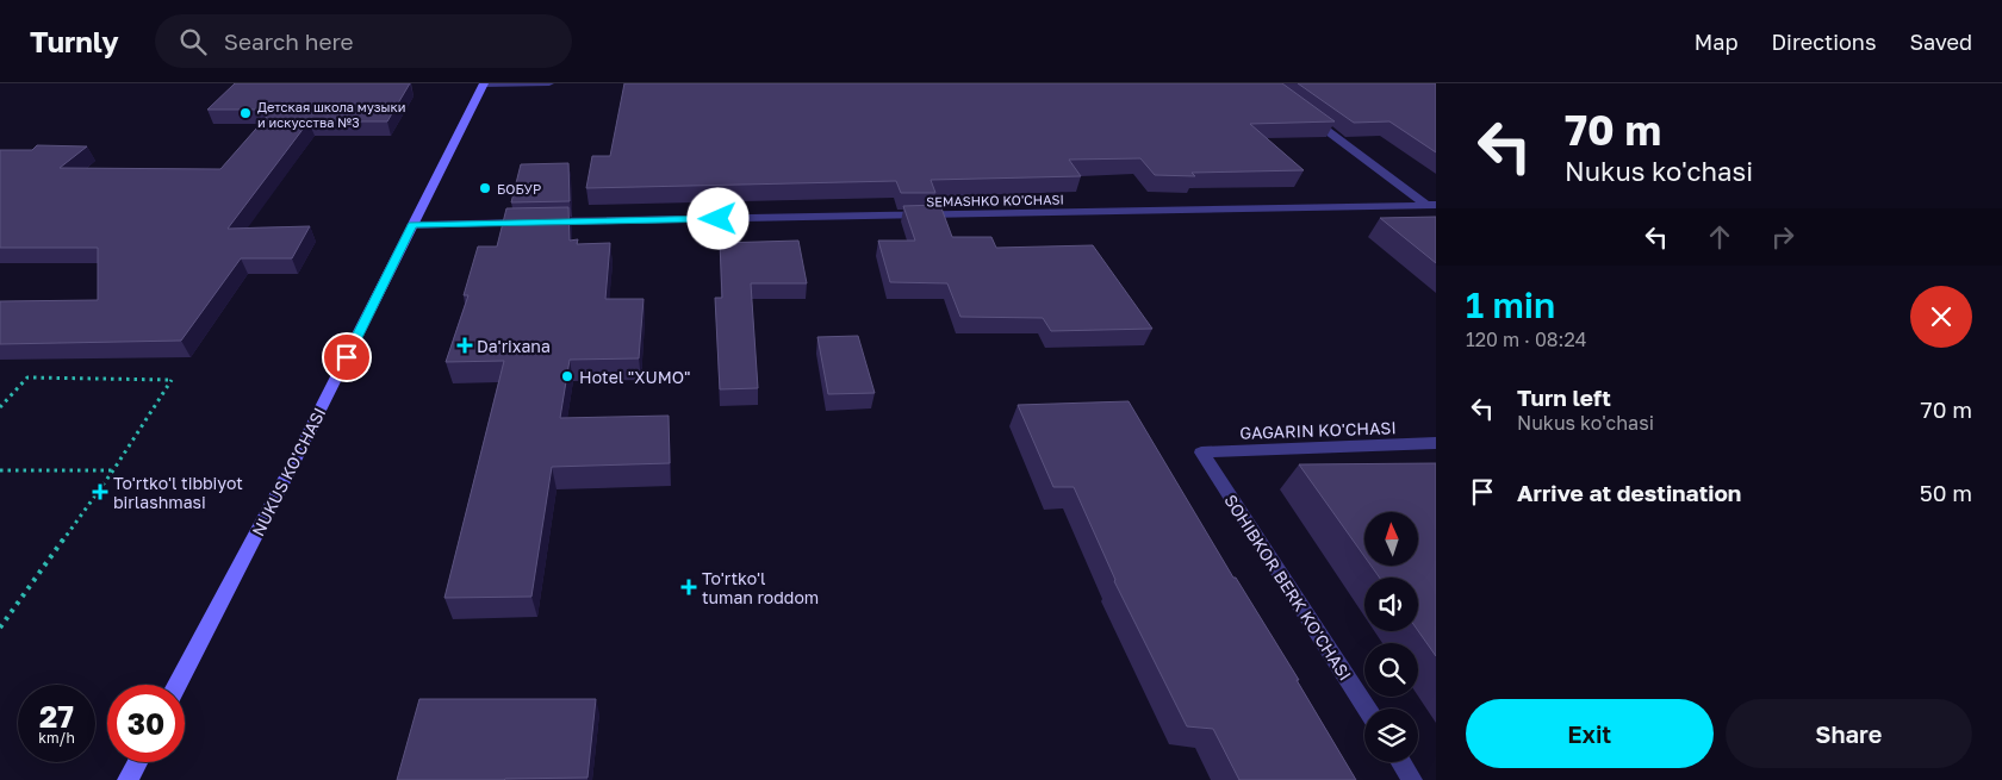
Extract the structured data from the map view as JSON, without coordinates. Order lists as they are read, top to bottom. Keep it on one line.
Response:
{"streets":{"main road":["NUKUS KO'CHASI"],"street":["SEMASHKO KO'CHASI","GAGARIN KO'CHASI","SOHIBKOR BERK KO'CHASI"]},"crossings":[["SEMASHKO KO'CHASI","NUKUS KO'CHASI"],["GAGARIN KO'CHASI","SOHIBKOR BERK KO'CHASI"]],"places":{"other":["Детская школа музыки и искусства №3","БОБУР","Hotel \"XUMO\""],"health":["Da'rixana","To'rtko'l tibbiyot birlashmasi","To'rtko'l tuman roddom"]},"north":"top","page":{"header":"Turnly","search":"Search here","nav":["Map","Directions","Saved"],"turn":["70 m","Nukus ko'chasi"],"heading":["1 min","120 m · 08:24"],"list":[{"name":"Turn left","note":"Nukus ko'chasi","value":"70 m"},{"name":"Arrive at destination","value":"50 m"}],"speed":"27 km/h","limit":"30","buttons":["Exit","Share"]}}
